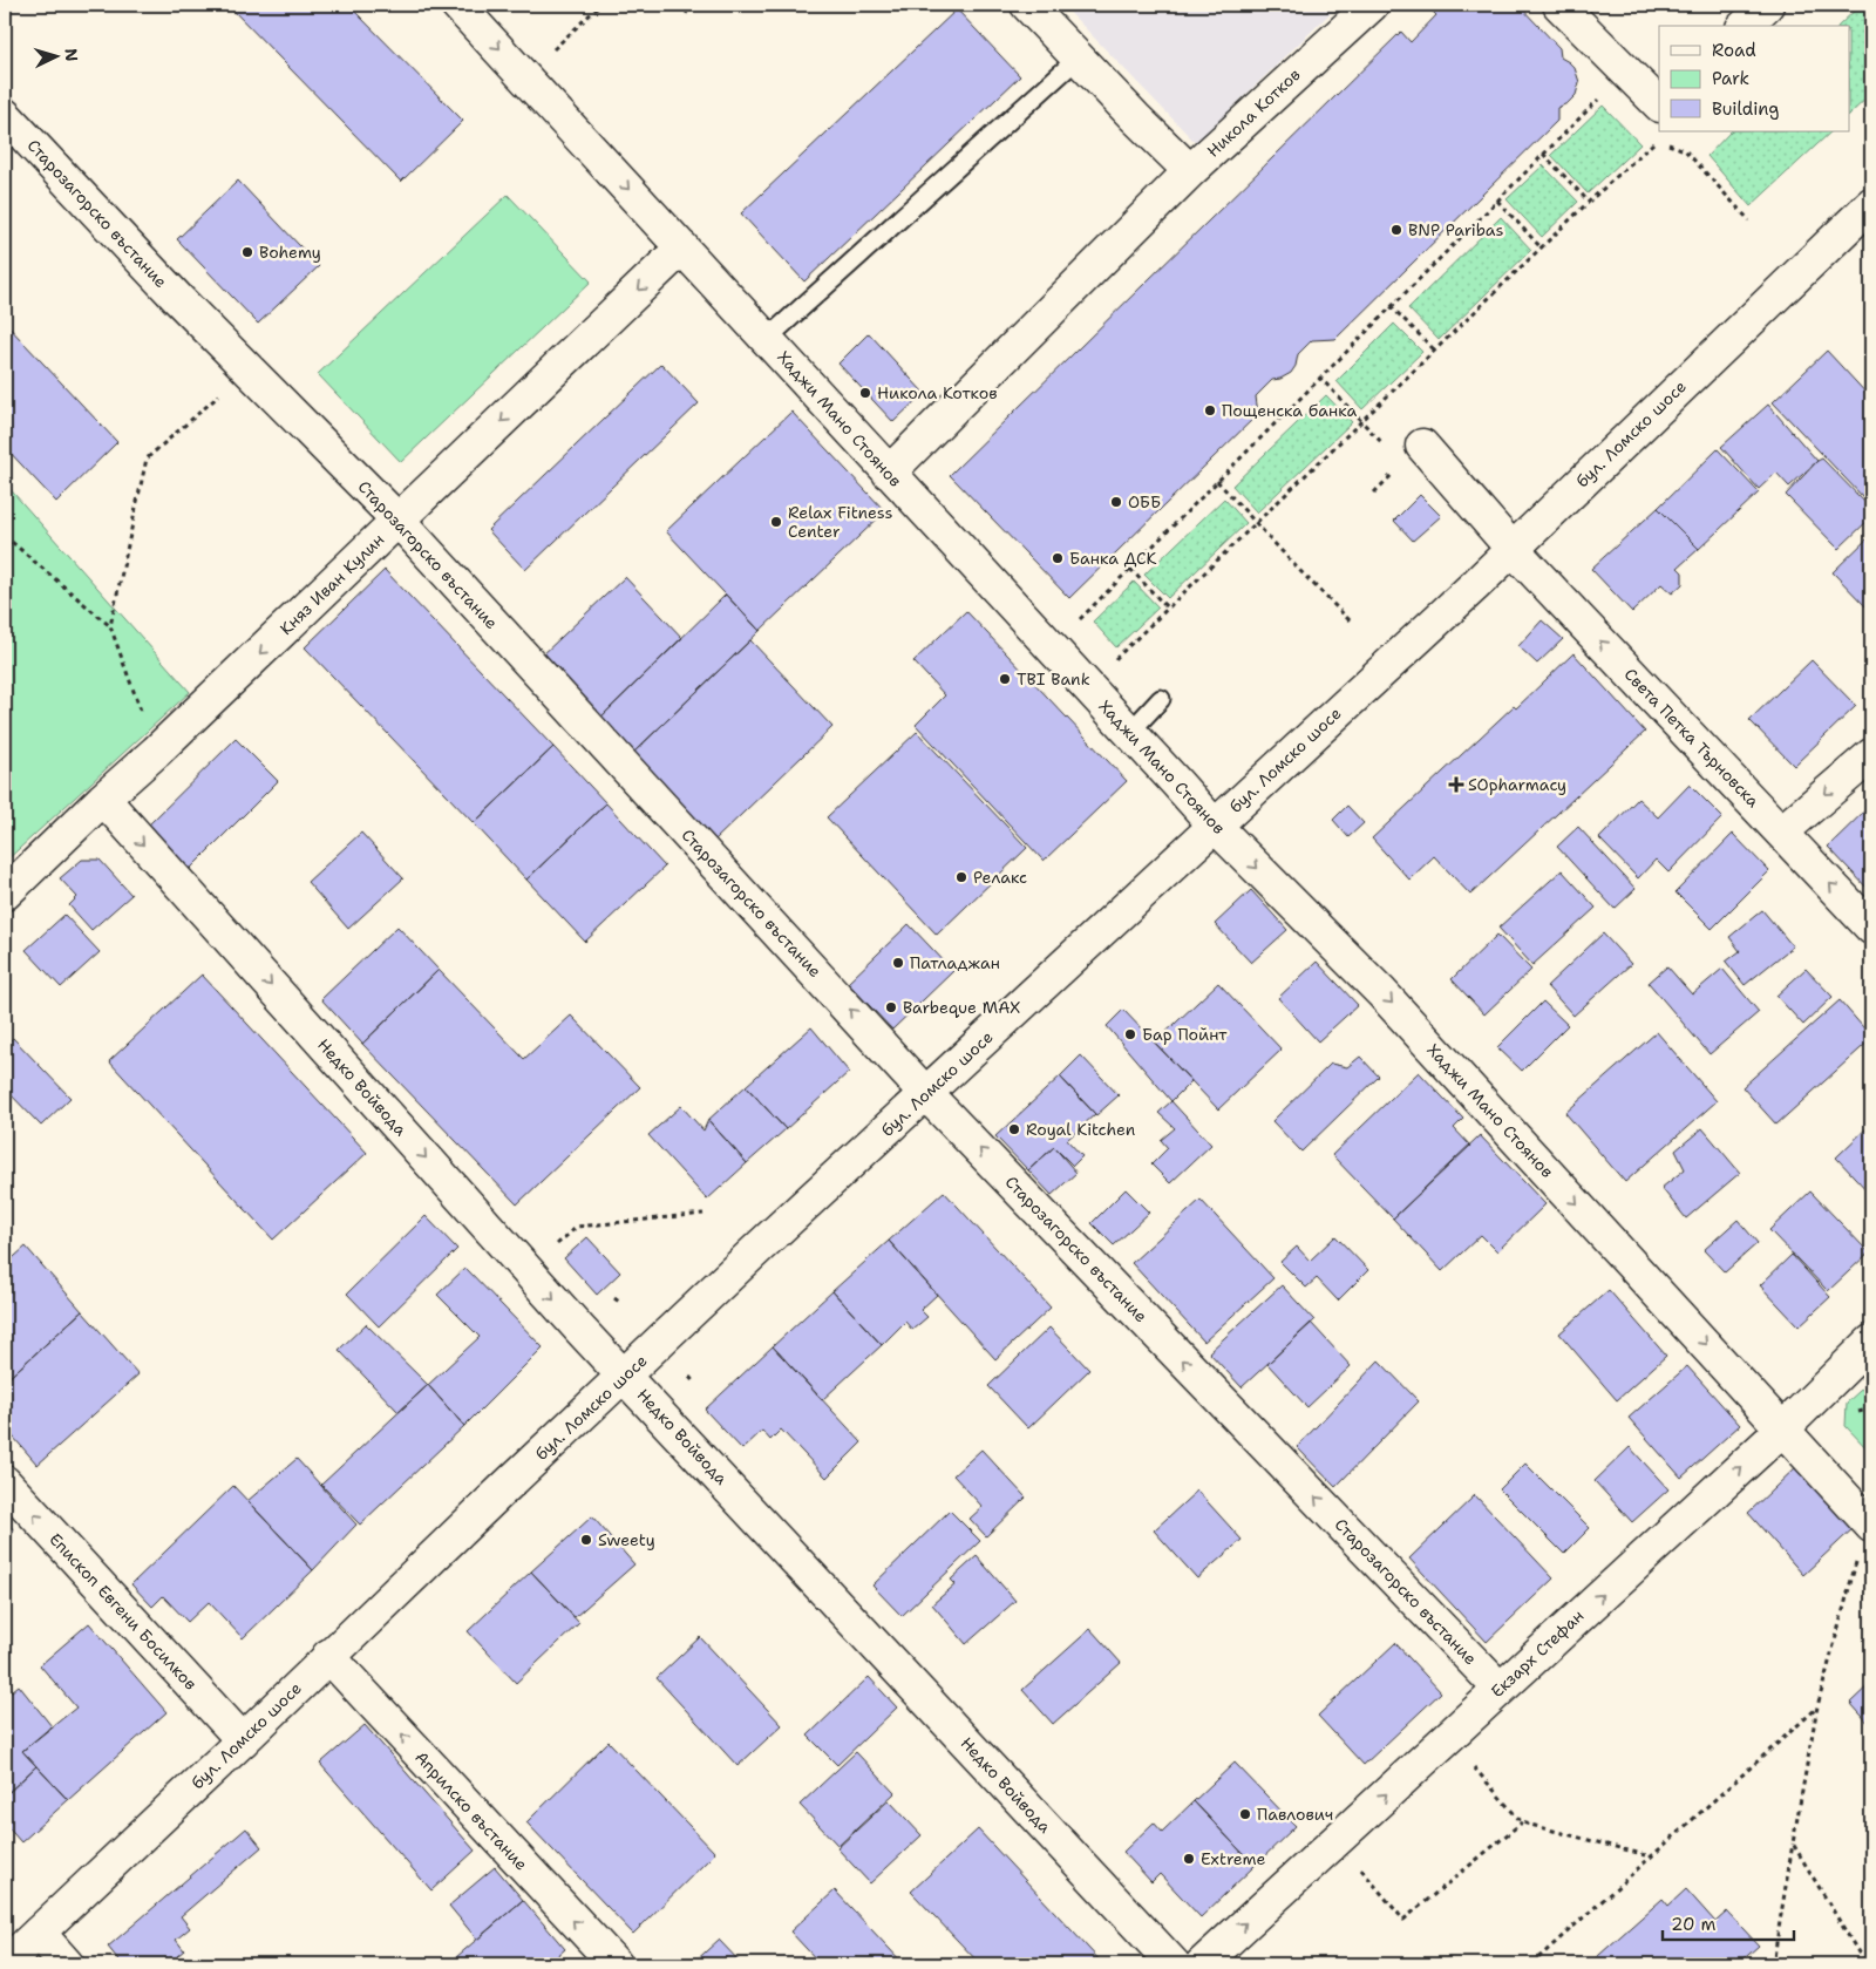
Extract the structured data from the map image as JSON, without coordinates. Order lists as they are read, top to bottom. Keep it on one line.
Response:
{"streets":{"street":["Никола Котков","Старозагорско въстание","Хаджи Мано Стоянов","бул. Ломско шосе","Княз Иван Кулин","Света Петка Търновска","Недко Войвода","Епископ Евгени Босилков","Екзарх Стефан","Априлско въстание"]},"crossings":[["Никола Котков","Хаджи Мано Стоянов"],["Старозагорско въстание","бул. Ломско шосе"],["Старозагорско въстание","Княз Иван Кулин"],["Старозагорско въстание","Екзарх Стефан"],["Хаджи Мано Стоянов","бул. Ломско шосе"],["Хаджи Мано Стоянов","Княз Иван Кулин"],["Хаджи Мано Стоянов","Екзарх Стефан"],["бул. Ломско шосе","Света Петка Търновска"],["бул. Ломско шосе","Недко Войвода"],["бул. Ломско шосе","Епископ Евгени Босилков"],["бул. Ломско шосе","Априлско въстание"],["Княз Иван Кулин","Недко Войвода"]],"one_way":["Старозагорско въстание","Хаджи Мано Стоянов","Княз Иван Кулин","Света Петка Търновска","Недко Войвода","Епископ Евгени Босилков","Екзарх Стефан","Априлско въстание"],"places":{"other":["BNP Paribas","Bohemy","Никола Котков","Пощенска банка","ОББ","Relax Fitness Center","Банка ДСК","TBI Bank","Релакс","Патладжан","Barbeque MAX","Бар Пойнт","Royal Kitchen","Sweety","Павлович","Extreme"],"health":["SOpharmacy"]},"legend":["Road","Park","Building"],"scale_bar":"20 m","north":"right"}
